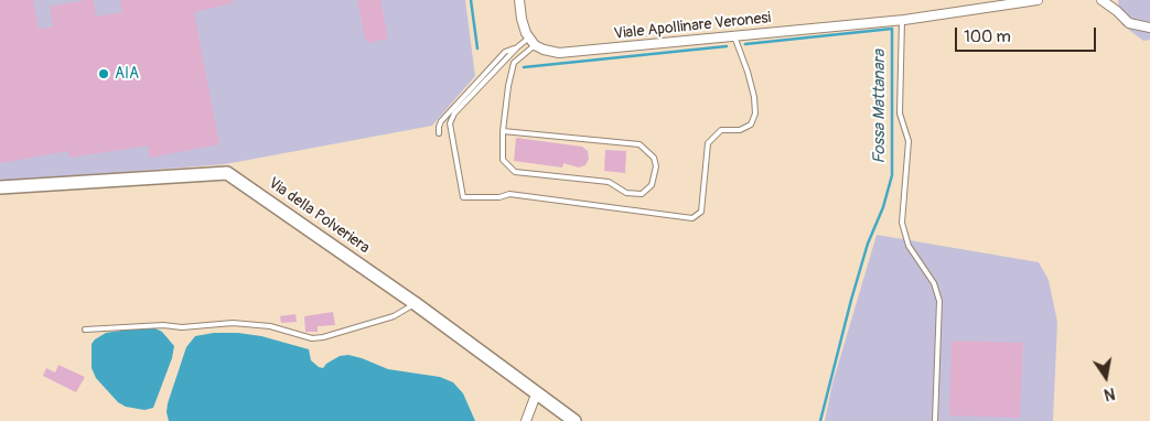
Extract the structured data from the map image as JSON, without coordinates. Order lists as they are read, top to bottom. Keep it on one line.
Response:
{"streets":{"street":["Viale Apollinare Veronesi","Via della Polveriera"]},"water":["Fossa Mattanara"],"places":["AIA"],"scale_bar":"100 m","north":"bottom"}
